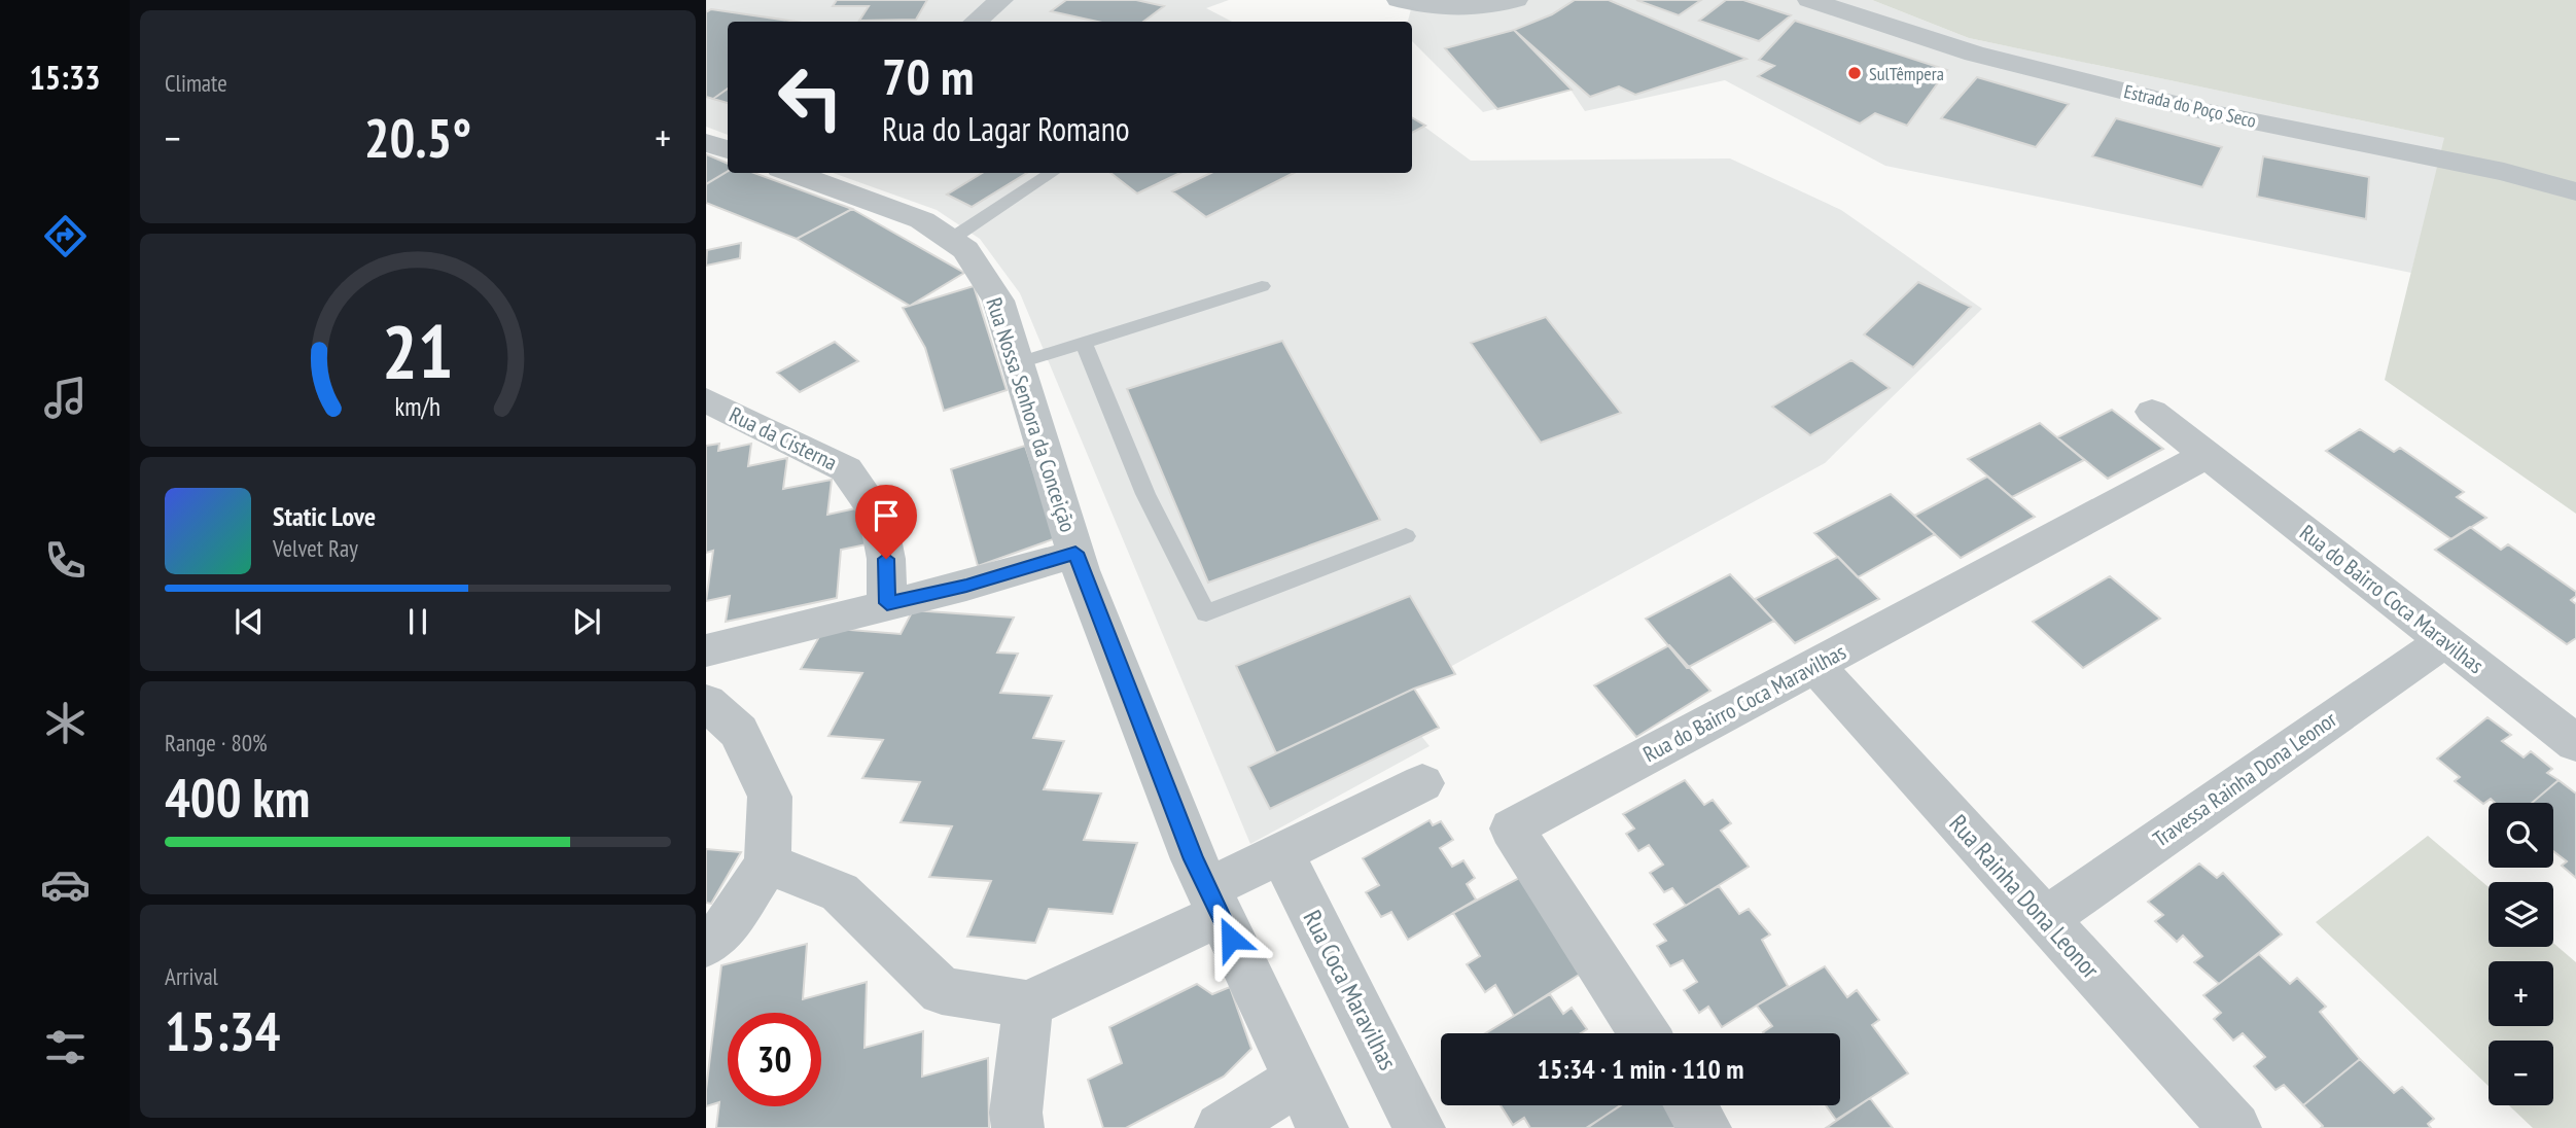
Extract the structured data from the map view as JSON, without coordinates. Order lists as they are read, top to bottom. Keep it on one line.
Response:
{"streets":{"street":["Estrada do Poço Seco","Rua Nossa Senhora da Conceição","Rua da Cisterna","Rua do Bairro Coca Maravilhas","Travessa Rainha Dona Leonor","Rua Rainha Dona Leonor","Rua Coca Maravilhas"]},"crossings":[["Rua do Bairro Coca Maravilhas","Travessa Rainha Dona Leonor"],["Rua do Bairro Coca Maravilhas","Rua Rainha Dona Leonor"],["Travessa Rainha Dona Leonor","Rua Rainha Dona Leonor"]],"places":["SulTêmpera"],"page":{"tabs":"15:33","tile":["Climate",["Range · 80%","400 km"],["Arrival","15:34"]],"turn":["70 m","Rua do Lagar Romano"],"heat":["−","20.5°","+"],"song":["Static Love","Velvet Ray"],"map_buttons":["+","−"],"limit":"30","trip":"15:34 · 1 min · 110 m","gauge":["21","km/h"]}}
